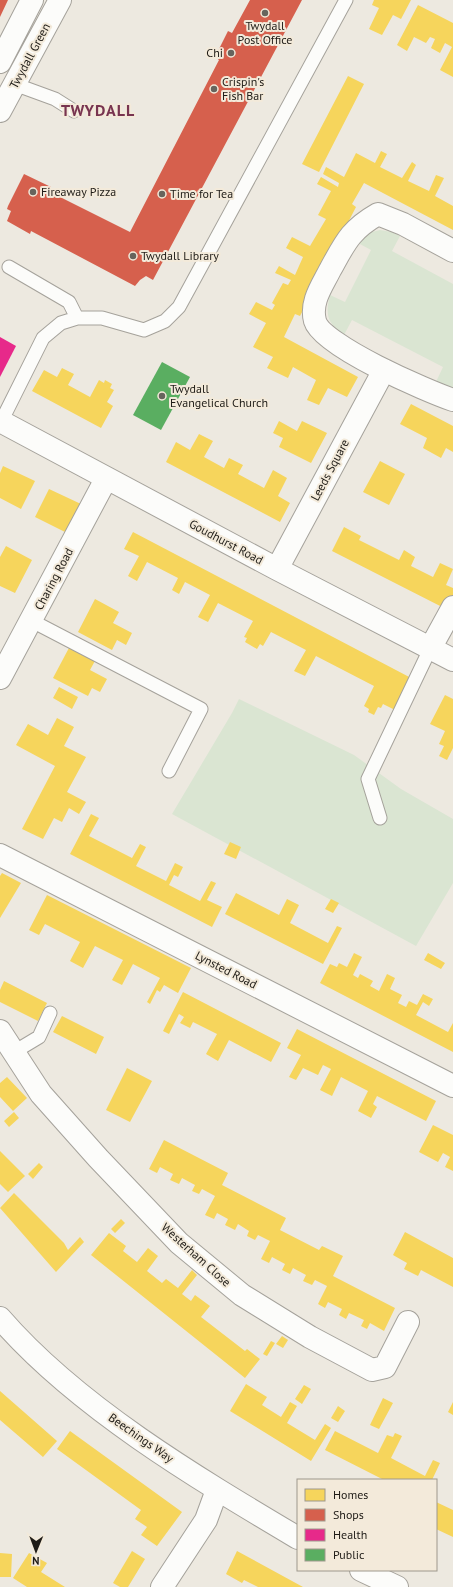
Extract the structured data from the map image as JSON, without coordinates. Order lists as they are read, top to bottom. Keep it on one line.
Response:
{"streets":{"street":["Twydall Green","Leeds Square","Goudhurst Road","Charing Road","Lynsted Road","Westerham Close","Beechings Way"]},"crossings":[["Leeds Square","Goudhurst Road"],["Goudhurst Road","Charing Road"]],"districts":["TWYDALL"],"places":["Twydall Post Office","Chi","Crispin's Fish Bar","Fireaway Pizza","Time for Tea","Twydall Library","Twydall Evangelical Church"],"legend":["Homes","Shops","Health","Public"],"north":"bottom"}
